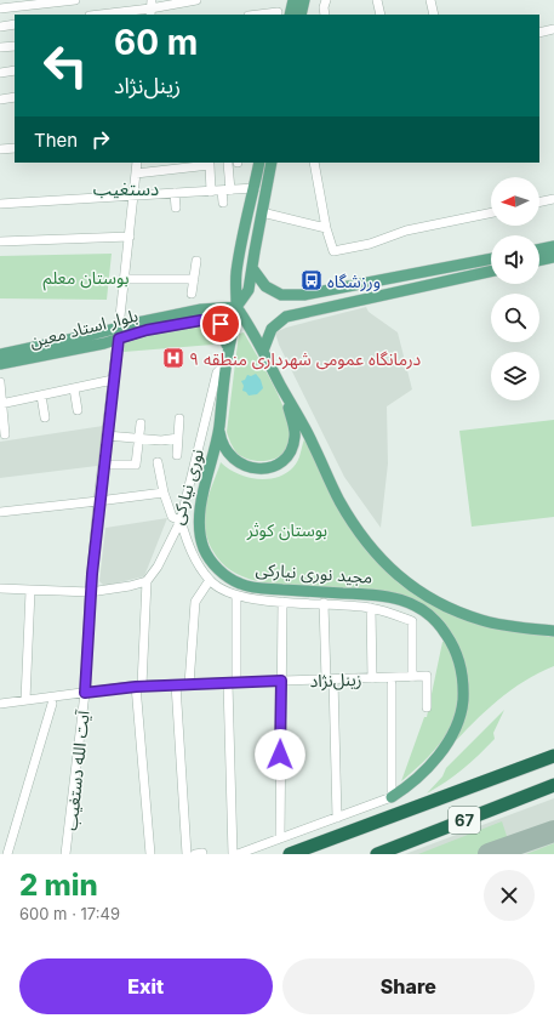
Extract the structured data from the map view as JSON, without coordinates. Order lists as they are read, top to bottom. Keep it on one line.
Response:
{"streets":{"highway":["67"],"main road":["بلوار استاد معین","مجید نوری نیارکی"],"street":["نوری نیارکی","زینل‌نژاد","آیت الله دستغیب"]},"crossings":[["بلوار استاد معین","نوری نیارکی"],["بلوار استاد معین","مجید نوری نیارکی"],["بلوار استاد معین","آیت الله دستغیب"],["نوری نیارکی","مجید نوری نیارکی"],["زینل‌نژاد","آیت الله دستغیب"]],"districts":["دستغیب"],"parks":["بوستان معلم","بوستان کوثر"],"places":{"bus stop":["ورزشگاه"],"hospital":["درمانگاه عمومی شهرداری منطقه ۹"]},"north":"left","page":{"turn":["60 m","زینل‌نژاد"],"then":"Then","heading":["2 min","600 m · 17:49"],"buttons":["Exit","Share"]}}
